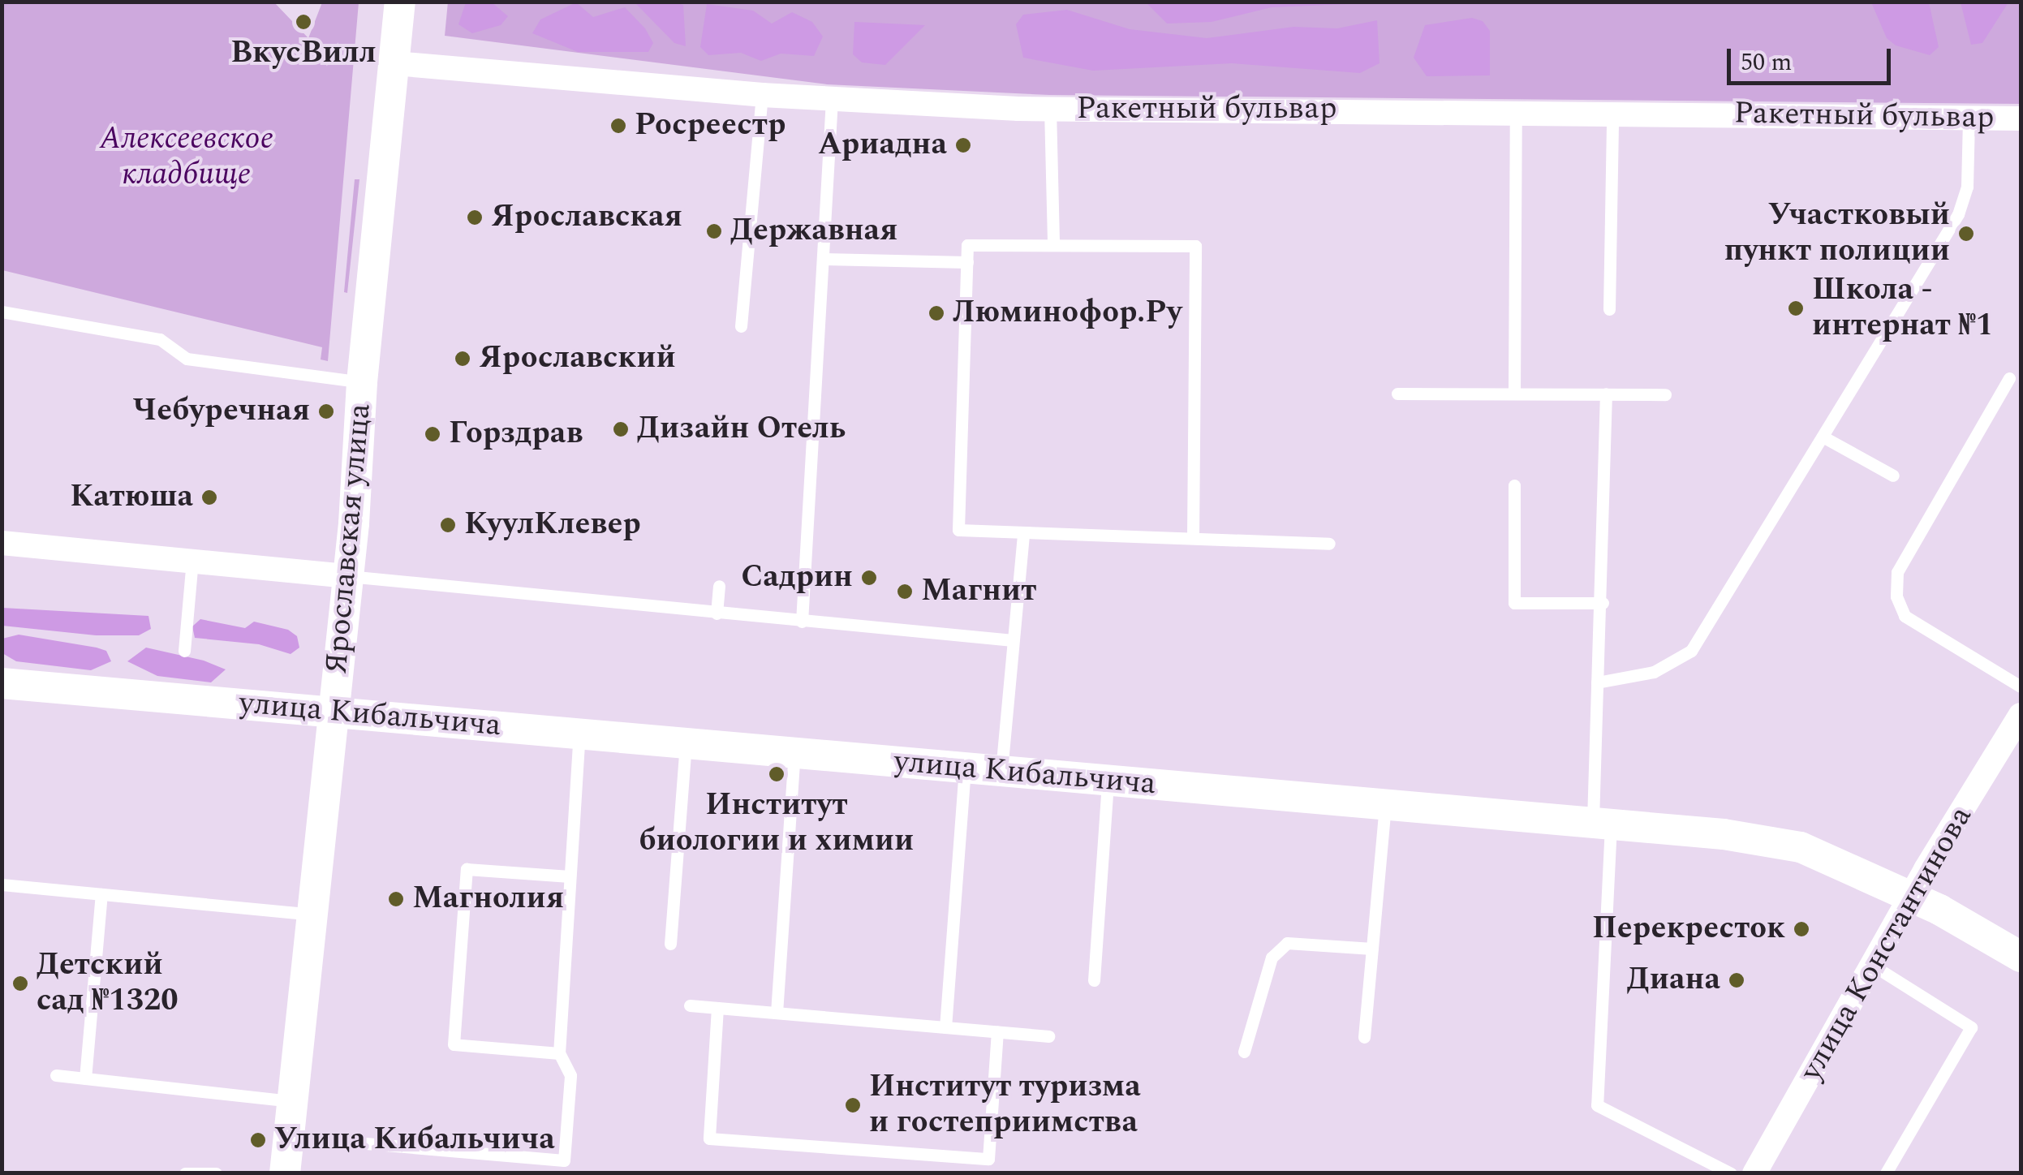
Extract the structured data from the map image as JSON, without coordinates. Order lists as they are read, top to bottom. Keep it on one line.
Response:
{"streets":{"street":["Ракетный бульвар","Ярославская улица","улица Кибальчича","улица Константинова"]},"crossings":[["Ракетный бульвар","Ярославская улица"],["Ярославская улица","улица Кибальчича"],["улица Кибальчича","улица Константинова"]],"parks":["Алексеевское кладбище"],"places":["ВкусВилл","Росреестр","Ариадна","Ярославская","Державная","Участковый пункт полиции","Школа - интернат №1","Люминофор.Ру","Ярославский","Чебуречная","Дизайн Отель","Горздрав","Катюша","КуулКлевер","Садрин","Магнит","Институт биологии и химии","Магнолия","Перекресток","Диана","Детский сад №1320","Институт туризма и гостеприимства","Улица Кибальчича"],"scale_bar":"50 m"}
